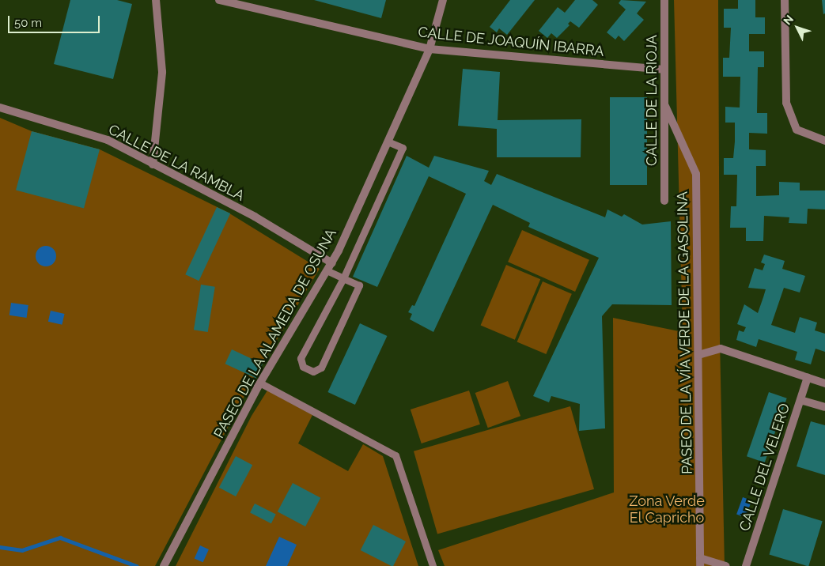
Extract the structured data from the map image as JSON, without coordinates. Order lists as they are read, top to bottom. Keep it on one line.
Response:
{"streets":{"street":["CALLE DE JOAQUÍN IBARRA","CALLE DE LA RIOJA","CALLE DE LA RAMBLA","PASEO DE LA VÍA VERDE DE LA GASOLINA","PASEO DE LA ALAMEDA DE OSUNA","CALLE DEL VELERO"]},"crossings":[["CALLE DE JOAQUÍN IBARRA","CALLE DE LA RIOJA"],["CALLE DE JOAQUÍN IBARRA","PASEO DE LA ALAMEDA DE OSUNA"],["CALLE DE LA RIOJA","PASEO DE LA VÍA VERDE DE LA GASOLINA"],["CALLE DE LA RAMBLA","PASEO DE LA ALAMEDA DE OSUNA"]],"parks":["Zona Verde El Capricho"],"scale_bar":"50 m","north":"top left"}
